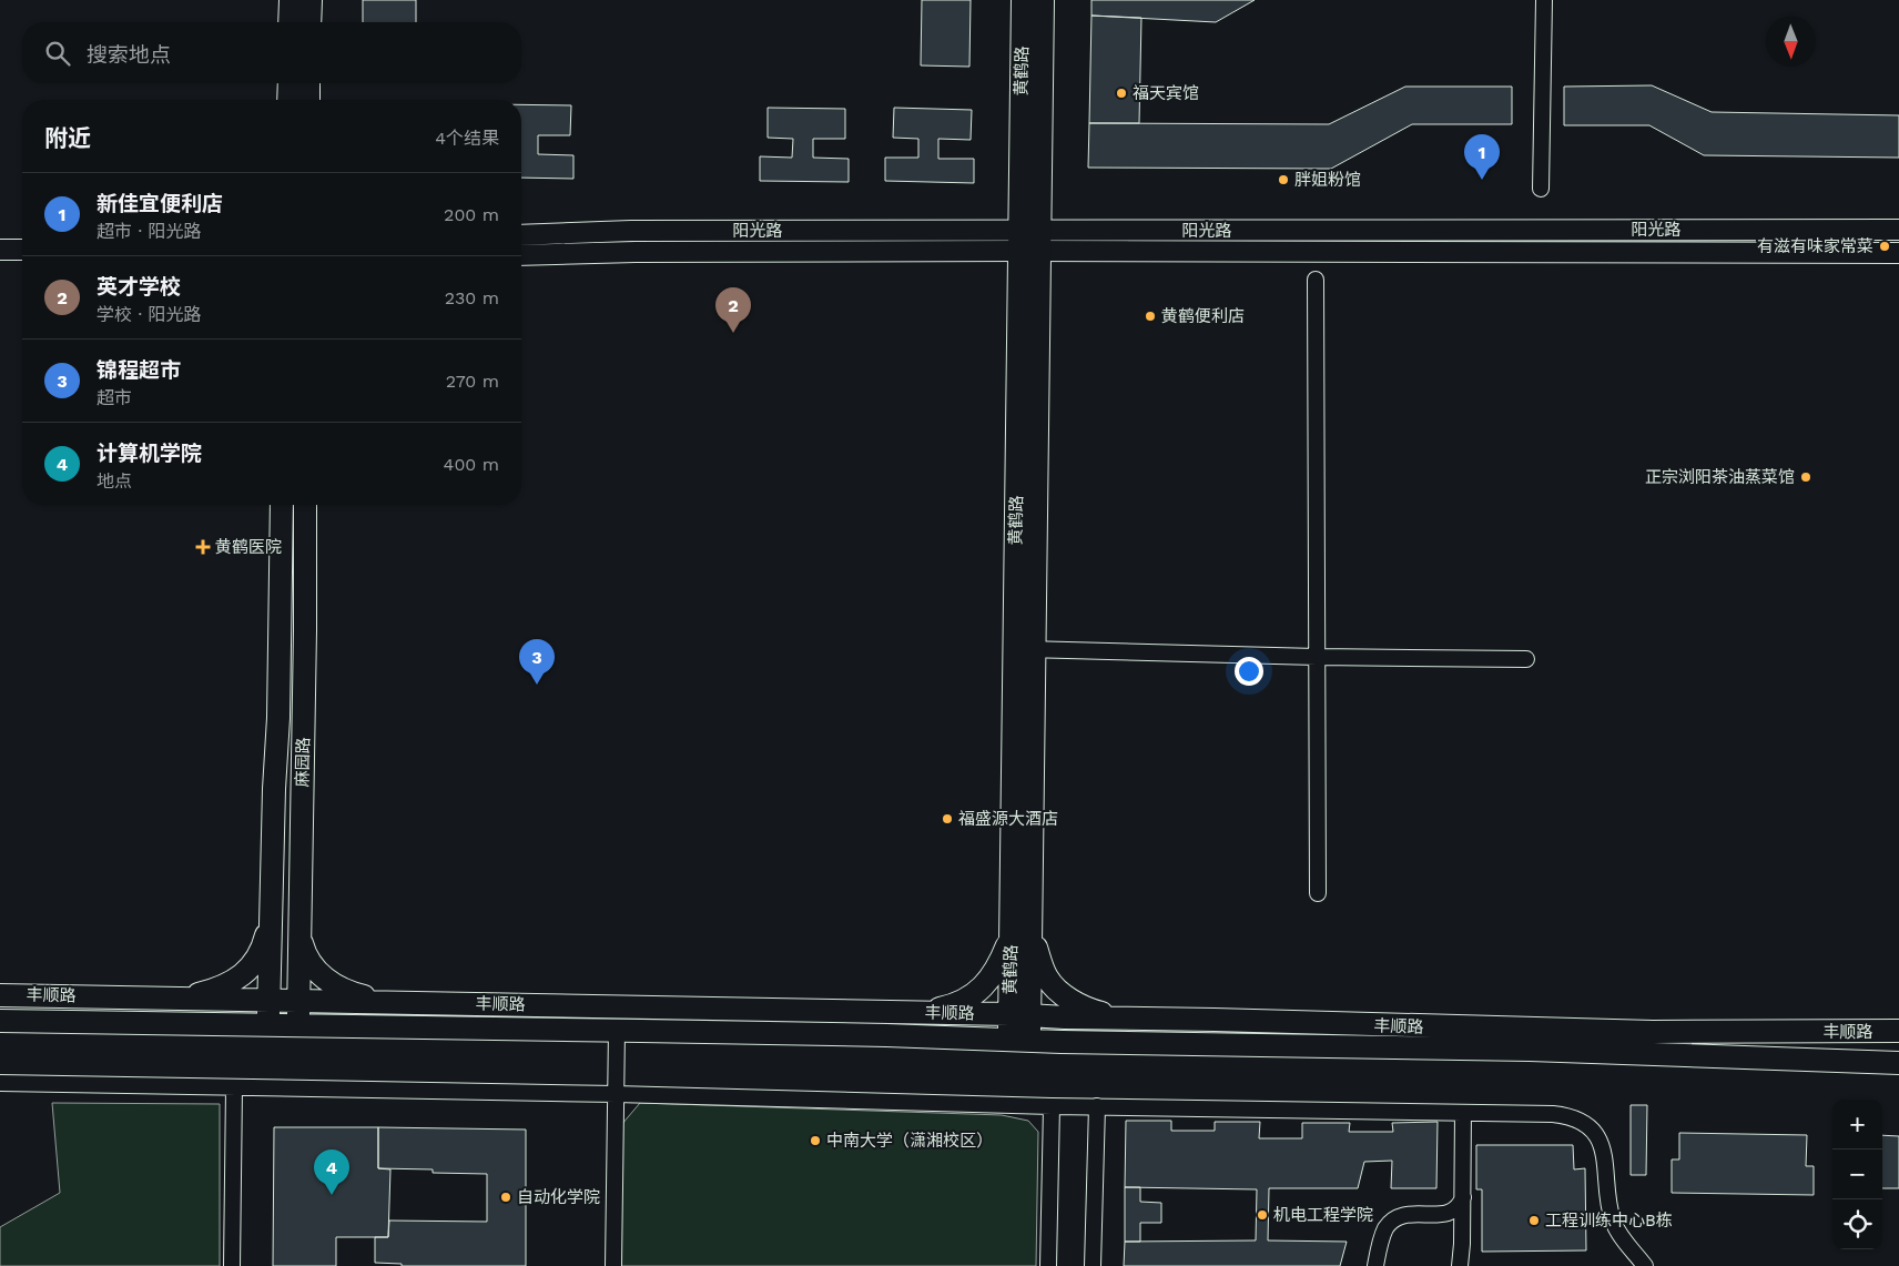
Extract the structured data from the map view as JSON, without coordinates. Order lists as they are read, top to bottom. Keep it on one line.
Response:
{"streets":{"main road":["黄鹤路","麻园路","丰顺路"],"street":["阳光路"]},"crossings":[["黄鹤路","阳光路"],["黄鹤路","丰顺路"],["麻园路","丰顺路"]],"places":{"other":["福天宾馆","胖姐粉馆","有滋有味家常菜","黄鹤便利店","正宗浏阳茶油蒸菜馆","福盛源大酒店","中南大学（潇湘校区）","自动化学院","机电工程学院","工程训练中心B栋"],"health":["黄鹤医院"]},"north":"bottom","page":{"search":"搜索地点","heading":["附近","4个结果"],"pins":["1","2","3","4"],"list":[{"mark":"1","name":"新佳宜便利店","note":"超市 · 阳光路","value":"200 m"},{"mark":"2","name":"英才学校","note":"学校 · 阳光路","value":"230 m"},{"mark":"3","name":"锦程超市","note":"超市","value":"270 m"},{"mark":"4","name":"计算机学院","note":"地点","value":"400 m"}],"map_buttons":["+","−"]}}
